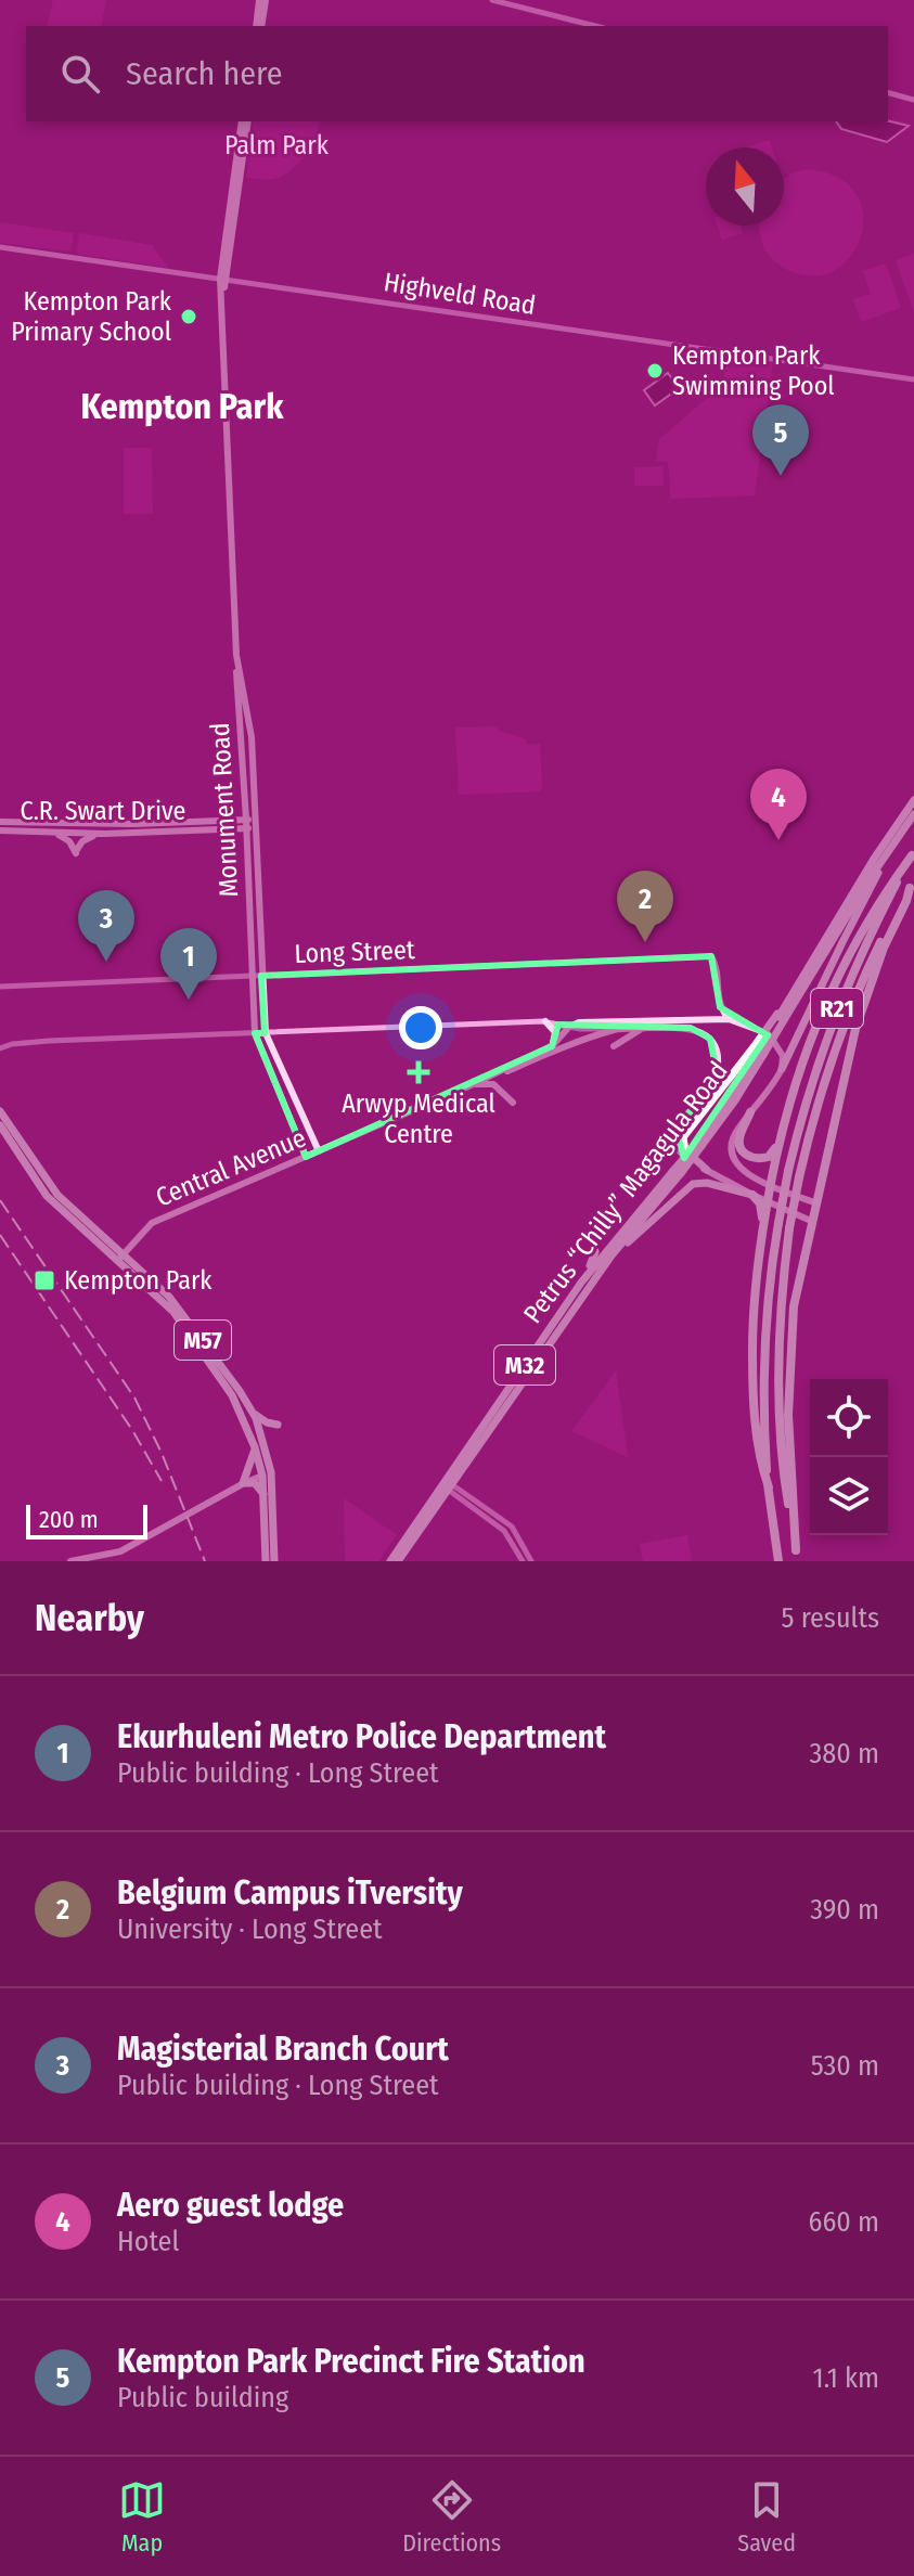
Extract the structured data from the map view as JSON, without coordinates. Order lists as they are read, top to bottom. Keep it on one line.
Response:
{"streets":{"highway":["R21"],"main road":["Monument Road","C.R. Swart Drive","Central Avenue","Petrus “Chilly” Magagula Road","M57","M32"],"street":["Highveld Road","Long Street"]},"crossings":[["Highveld Road","Monument Road"],["Monument Road","C.R. Swart Drive"],["Monument Road","Long Street"],["Monument Road","Central Avenue"],["Central Avenue","M57"]],"districts":["Kempton Park"],"parks":["Palm Park"],"places":{"other":["Kempton Park Primary School","Kempton Park Swimming Pool"],"health":["Arwyp Medical Centre"],"transit":["Kempton Park"]},"scale_bar":"200 m","north":"top","page":{"search":"Search here","pins":["5","4","2","3","1"],"scale":"200 m","heading":["Nearby","5 results"],"list":[{"mark":"1","name":"Ekurhuleni Metro Police Department","note":"Public building · Long Street","value":"380 m"},{"mark":"2","name":"Belgium Campus iTversity","note":"University · Long Street","value":"390 m"},{"mark":"3","name":"Magisterial Branch Court","note":"Public building · Long Street","value":"530 m"},{"mark":"4","name":"Aero guest lodge","note":"Hotel","value":"660 m"},{"mark":"5","name":"Kempton Park Precinct Fire Station","note":"Public building","value":"1.1 km"}],"nav":["Map","Directions","Saved"]}}
